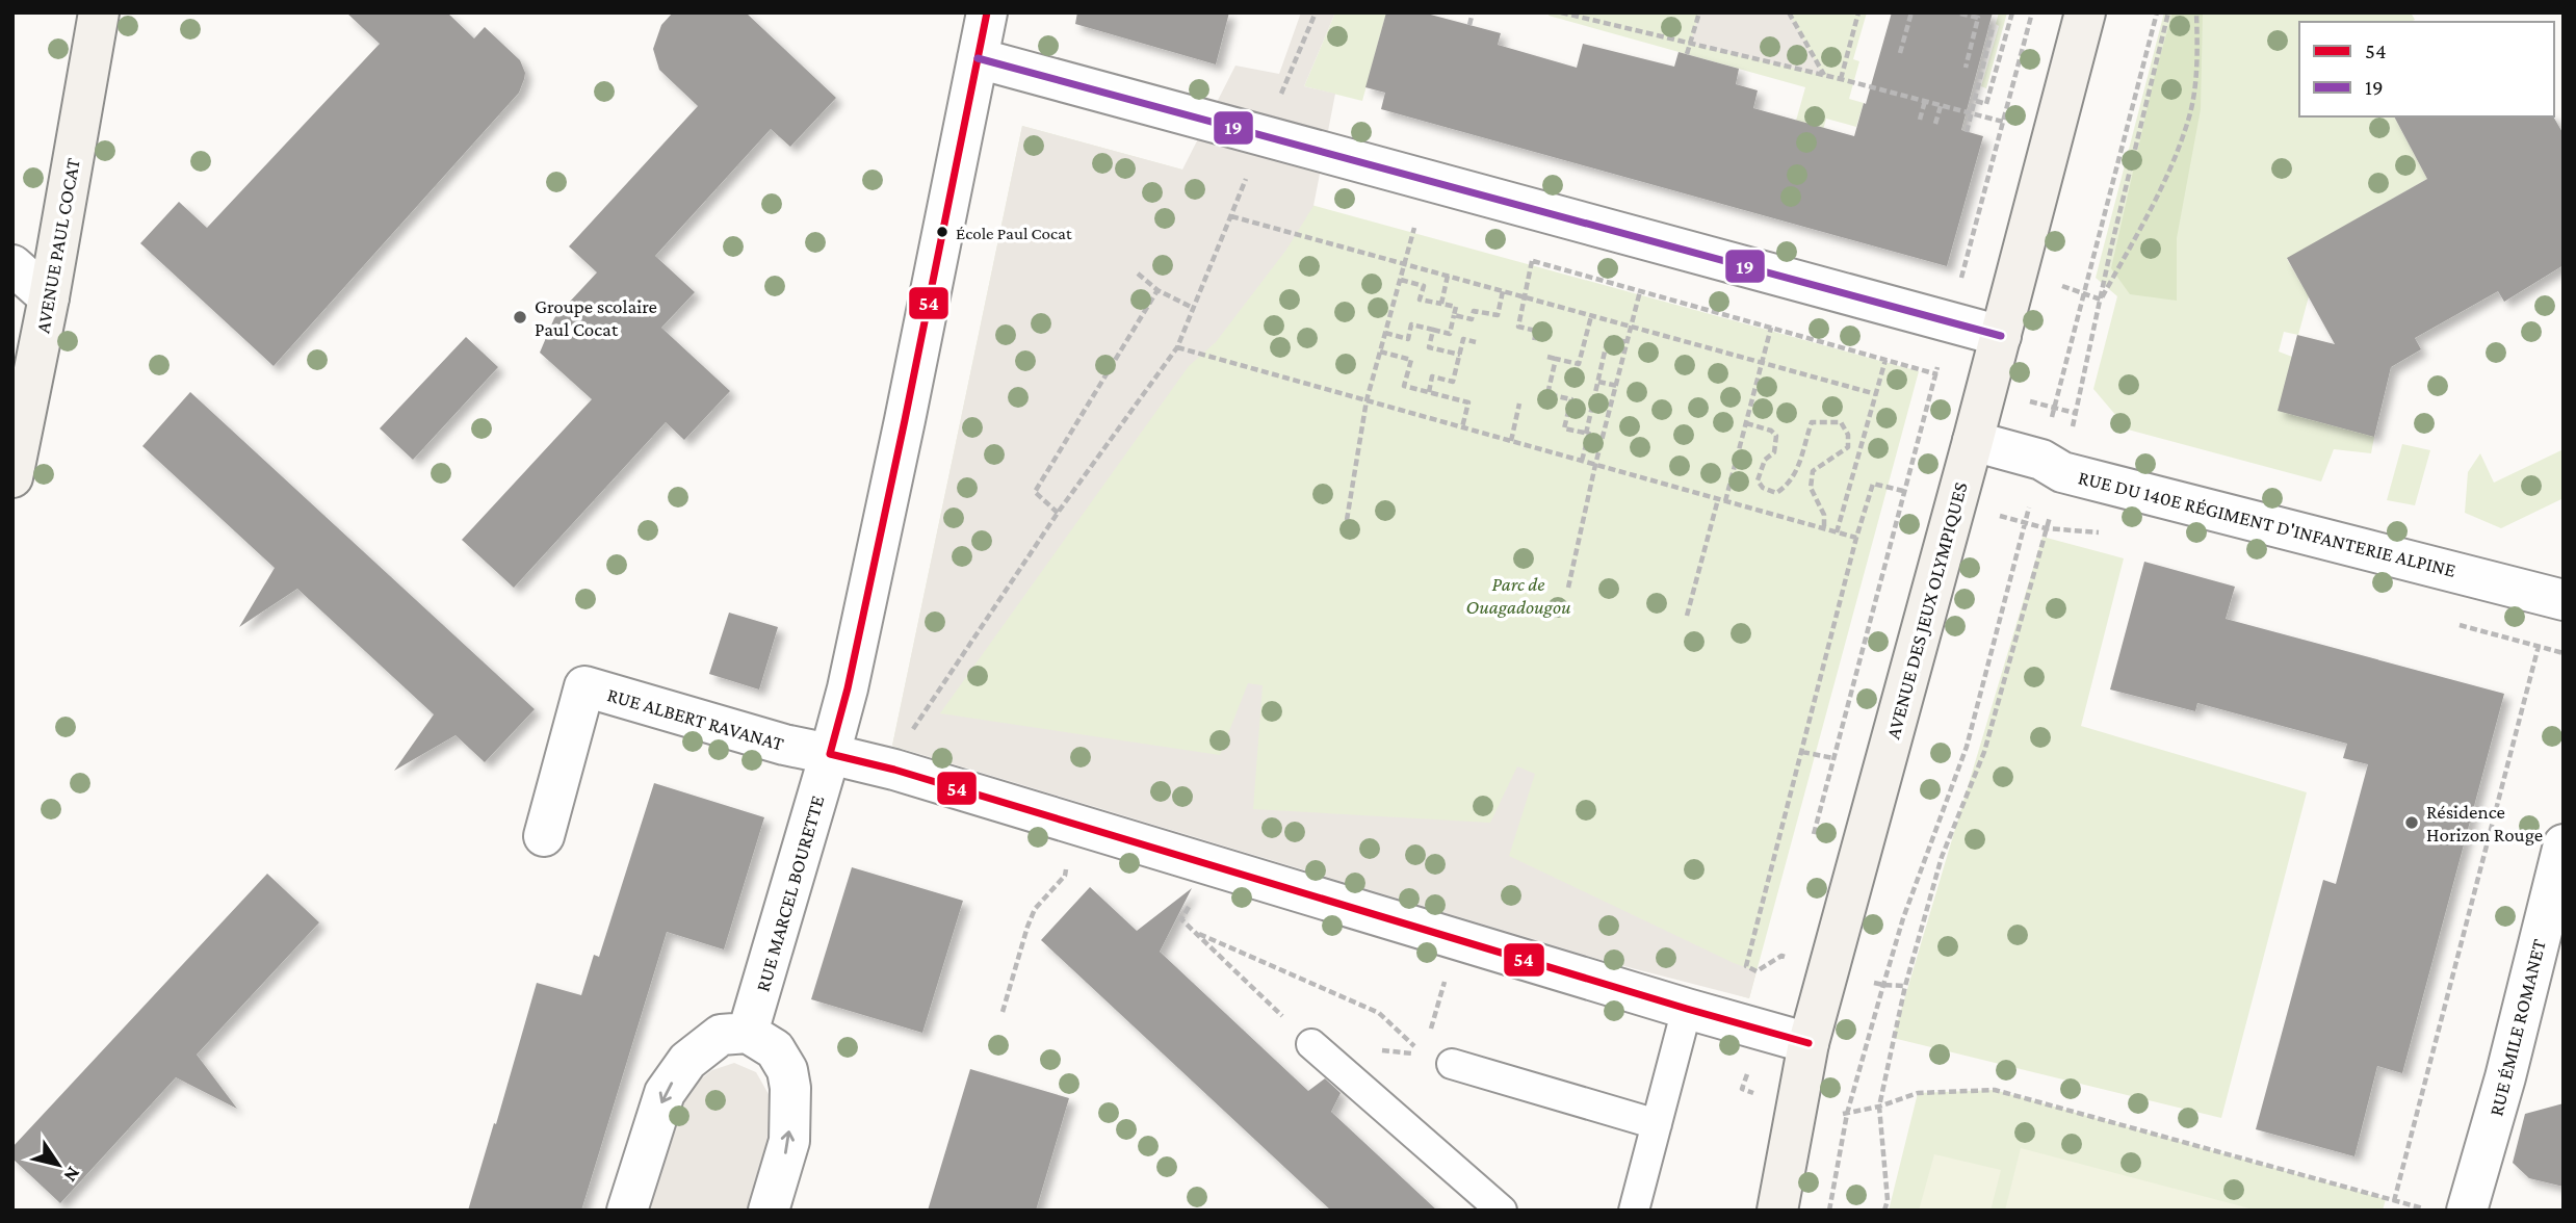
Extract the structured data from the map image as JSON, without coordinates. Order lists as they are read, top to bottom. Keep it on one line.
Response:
{"streets":{"main road":["AVENUE PAUL COCAT","AVENUE DES JEUX OLYMPIQUES"],"street":["RUE DU 140E RÉGIMENT D'INFANTERIE ALPINE","RUE ALBERT RAVANAT","RUE MARCEL BOURETTE","RUE ÉMILE ROMANET"]},"crossings":[["RUE DU 140E RÉGIMENT D'INFANTERIE ALPINE","AVENUE DES JEUX OLYMPIQUES"],["RUE ALBERT RAVANAT","RUE MARCEL BOURETTE"]],"parks":["Parc de Ouagadougou"],"places":["École Paul Cocat","Groupe scolaire Paul Cocat","Résidence Horizon Rouge"],"lines":["transit line 54","transit line 19"],"legend":["54","19"],"north":"bottom right"}
